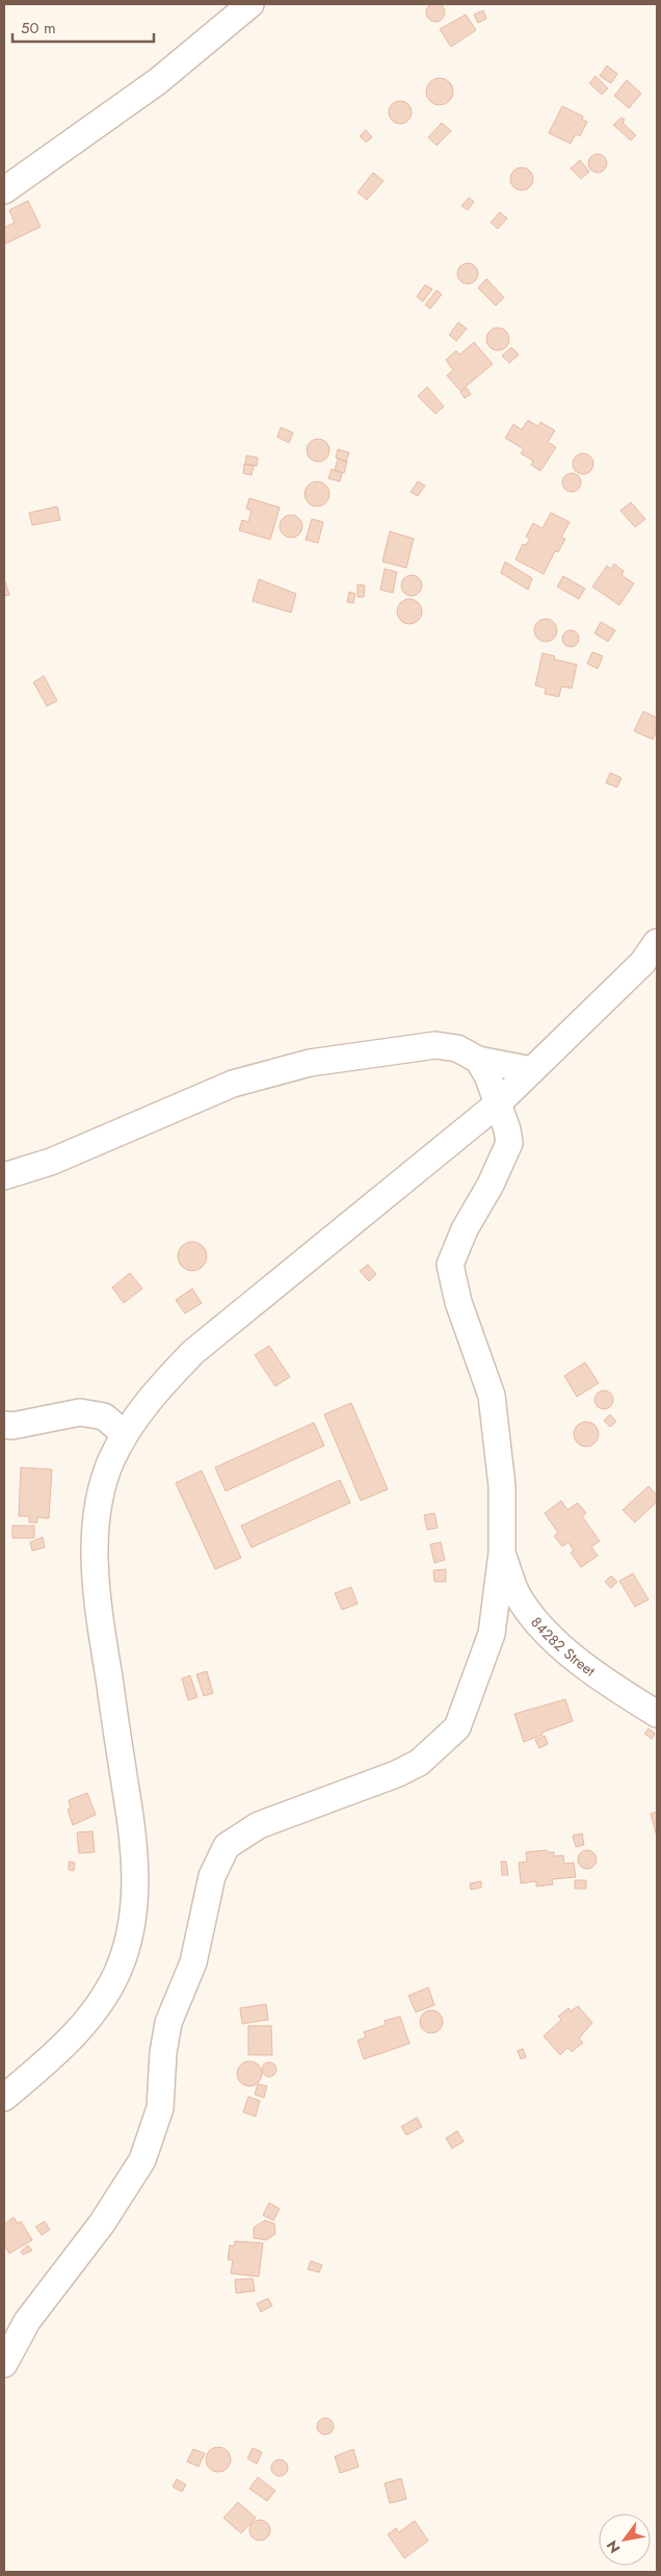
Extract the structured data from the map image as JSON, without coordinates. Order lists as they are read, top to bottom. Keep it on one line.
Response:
{"streets":{"street":["84282 Street"]},"scale_bar":"50 m","north":"bottom left"}
